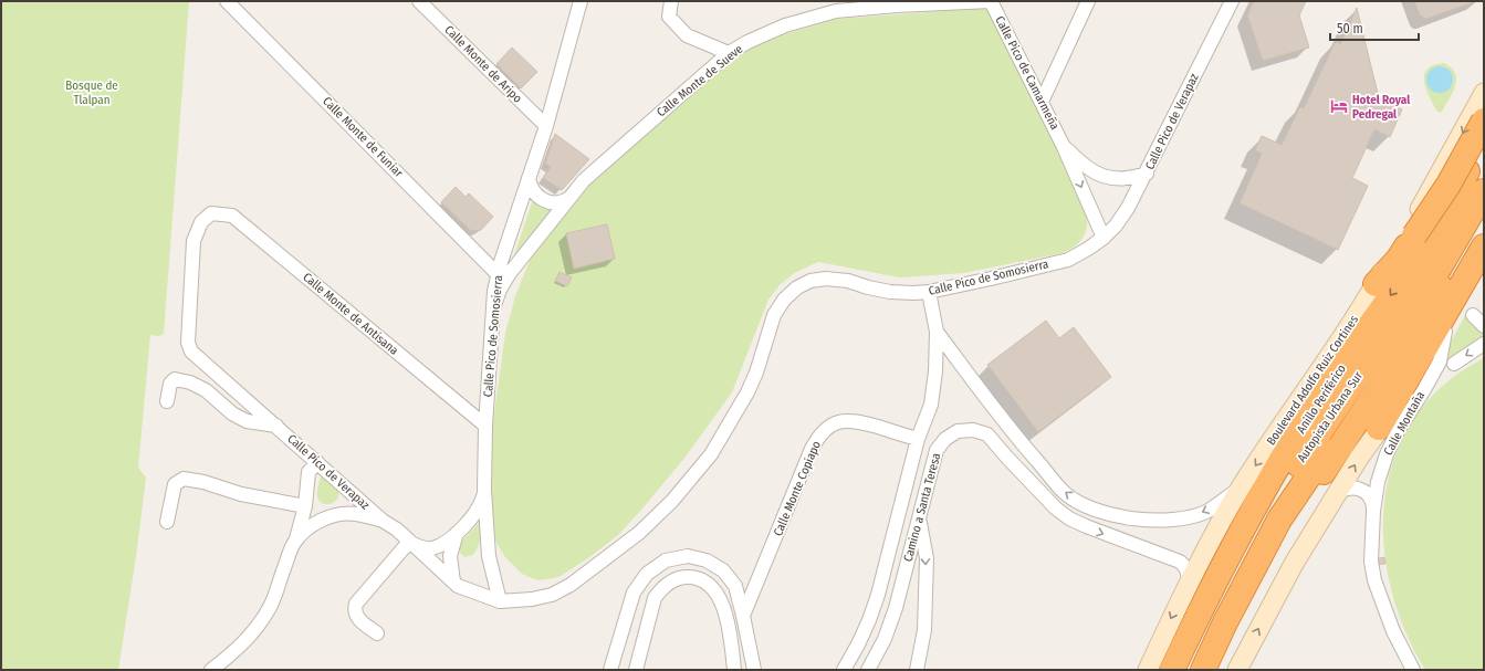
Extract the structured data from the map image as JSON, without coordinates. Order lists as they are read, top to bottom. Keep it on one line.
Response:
{"streets":{"highway":["Anillo Periférico","Autopista Urbana Sur"],"main road":["Boulevard Adolfo Ruiz Cortines"],"street":["Calle Monte de Aripo","Calle Pico de Camarmeña","Calle Monte de Sueve","Calle Pico de Verapaz","Calle Monte de Funiar","Calle Pico de Somosierra","Calle Monte de Antisana","Calle Montaña","Calle Monte Copiapo","Camino a Santa Teresa"]},"crossings":[["Calle Monte de Aripo","Calle Pico de Somosierra"],["Calle Pico de Camarmeña","Calle Monte de Sueve"],["Calle Pico de Camarmeña","Calle Pico de Verapaz"],["Calle Pico de Camarmeña","Calle Pico de Somosierra"],["Calle Monte de Sueve","Calle Pico de Somosierra"],["Calle Pico de Verapaz","Calle Pico de Somosierra"],["Calle Pico de Verapaz","Calle Monte de Antisana"],["Calle Monte de Funiar","Calle Pico de Somosierra"],["Calle Pico de Somosierra","Calle Monte de Antisana"],["Calle Pico de Somosierra","Camino a Santa Teresa"],["Boulevard Adolfo Ruiz Cortines","Camino a Santa Teresa"],["Calle Monte Copiapo","Camino a Santa Teresa"]],"parks":["Bosque de Tlalpan"],"places":{"hotel":["Hotel Royal Pedregal"]},"scale_bar":"50 m"}
